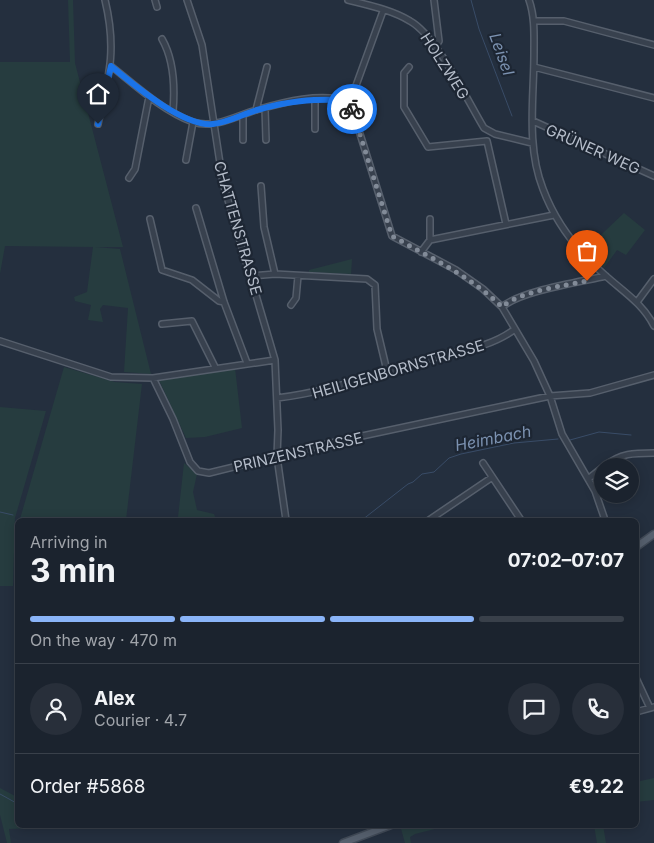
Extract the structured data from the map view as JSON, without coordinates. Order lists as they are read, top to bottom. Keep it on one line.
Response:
{"streets":{"street":["HOLZWEG","GRÜNER WEG","CHATTENSTRASSE","HEILIGENBORNSTRASSE","PRINZENSTRASSE"]},"crossings":[["CHATTENSTRASSE","HEILIGENBORNSTRASSE"],["CHATTENSTRASSE","PRINZENSTRASSE"]],"water":["Leisel","Heimbach"],"page":{"heading":["3 min","Arriving in","07:02–07:07"],"panel":["Alex","Courier · 4.7","Order #5868","€9.22"],"bar":"On the way · 470 m"}}
